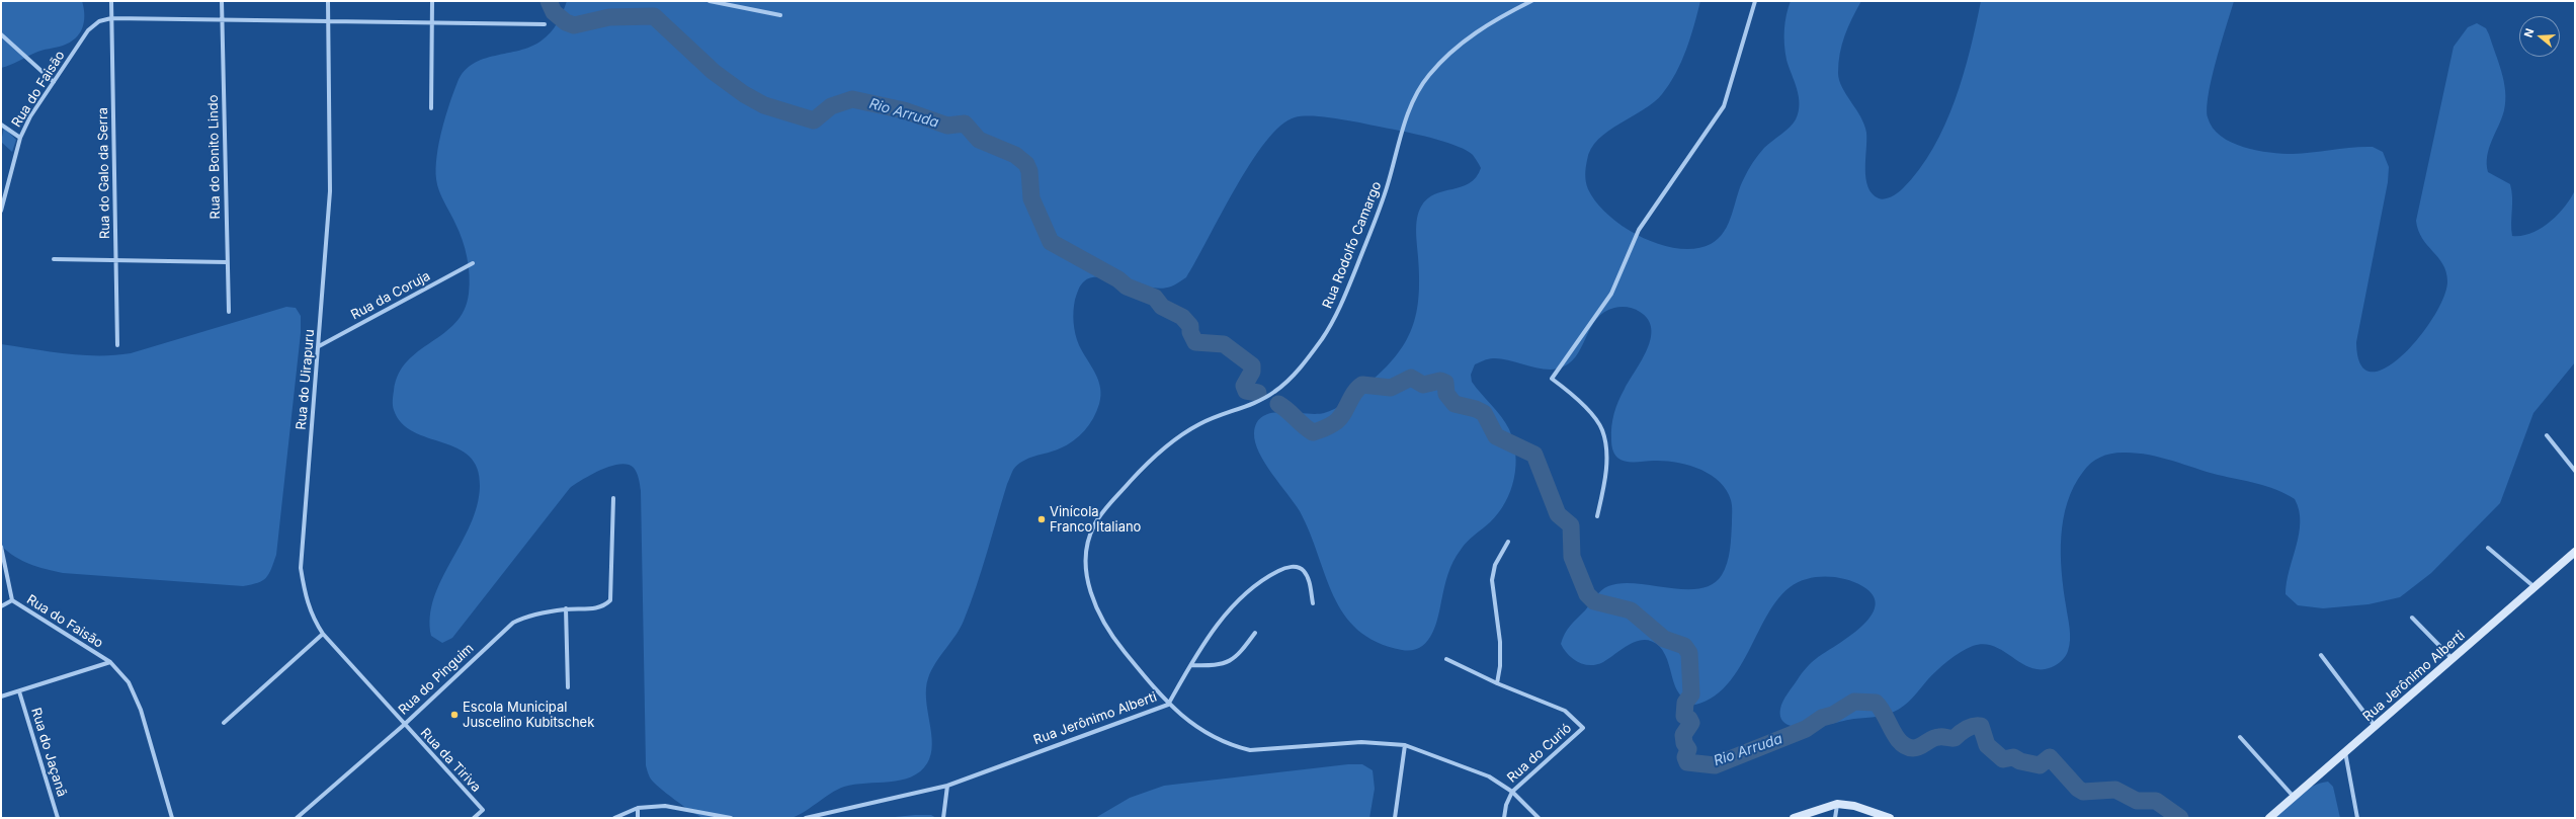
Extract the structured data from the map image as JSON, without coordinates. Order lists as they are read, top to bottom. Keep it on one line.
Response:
{"streets":{"street":["Rua do Faisão","Rua do Bonito Lindo","Rua do Galo da Serra","Rua Rodolfo Camargo","Rua da Coruja","Rua do Uirapuru","Rua Jerônimo Alberti","Rua do Pinguim","Rua do Jaçanã","Rua do Curió","Rua da Tiriva"]},"crossings":[["Rua do Faisão","Rua do Galo da Serra"],["Rua Rodolfo Camargo","Rua Jerônimo Alberti"],["Rua da Coruja","Rua do Uirapuru"],["Rua do Uirapuru","Rua do Pinguim"],["Rua do Uirapuru","Rua da Tiriva"],["Rua Jerônimo Alberti","Rua do Curió"],["Rua do Pinguim","Rua da Tiriva"]],"water":["Rio Arruda"],"places":["Vinícola Franco Italiano","Escola Municipal Juscelino Kubitschek"],"north":"left"}
